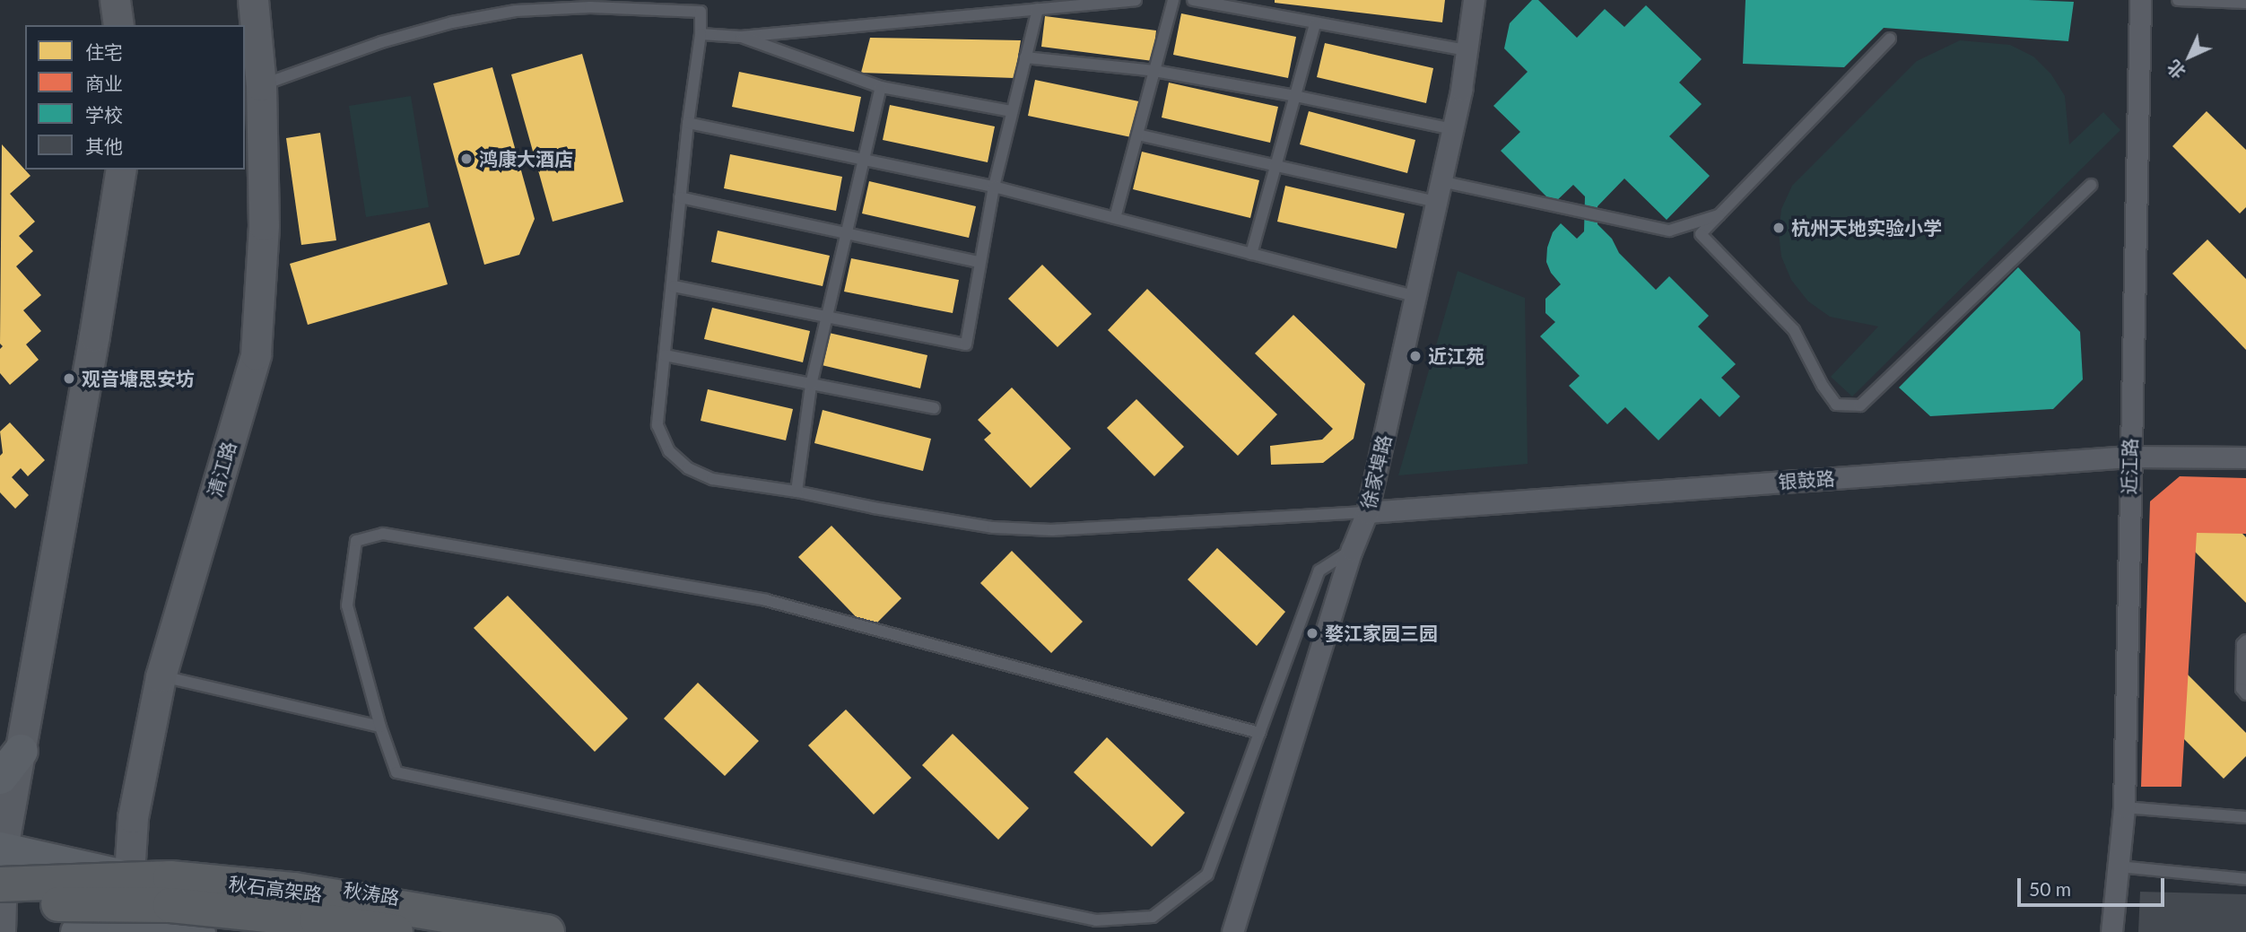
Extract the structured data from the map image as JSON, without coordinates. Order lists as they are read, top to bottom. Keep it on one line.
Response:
{"streets":{"highway":["秋石高架路"],"main road":["清江路","秋涛路"],"street":["近江路","徐家埠路","银鼓路"]},"crossings":[["近江路","银鼓路"],["清江路","秋涛路"],["徐家埠路","银鼓路"]],"places":["鸿康大酒店","杭州天地实验小学","近江苑","观音塘思安坊","婺江家园三园"],"legend":["住宅","商业","学校","其他"],"scale_bar":"50 m","north":"bottom left"}
